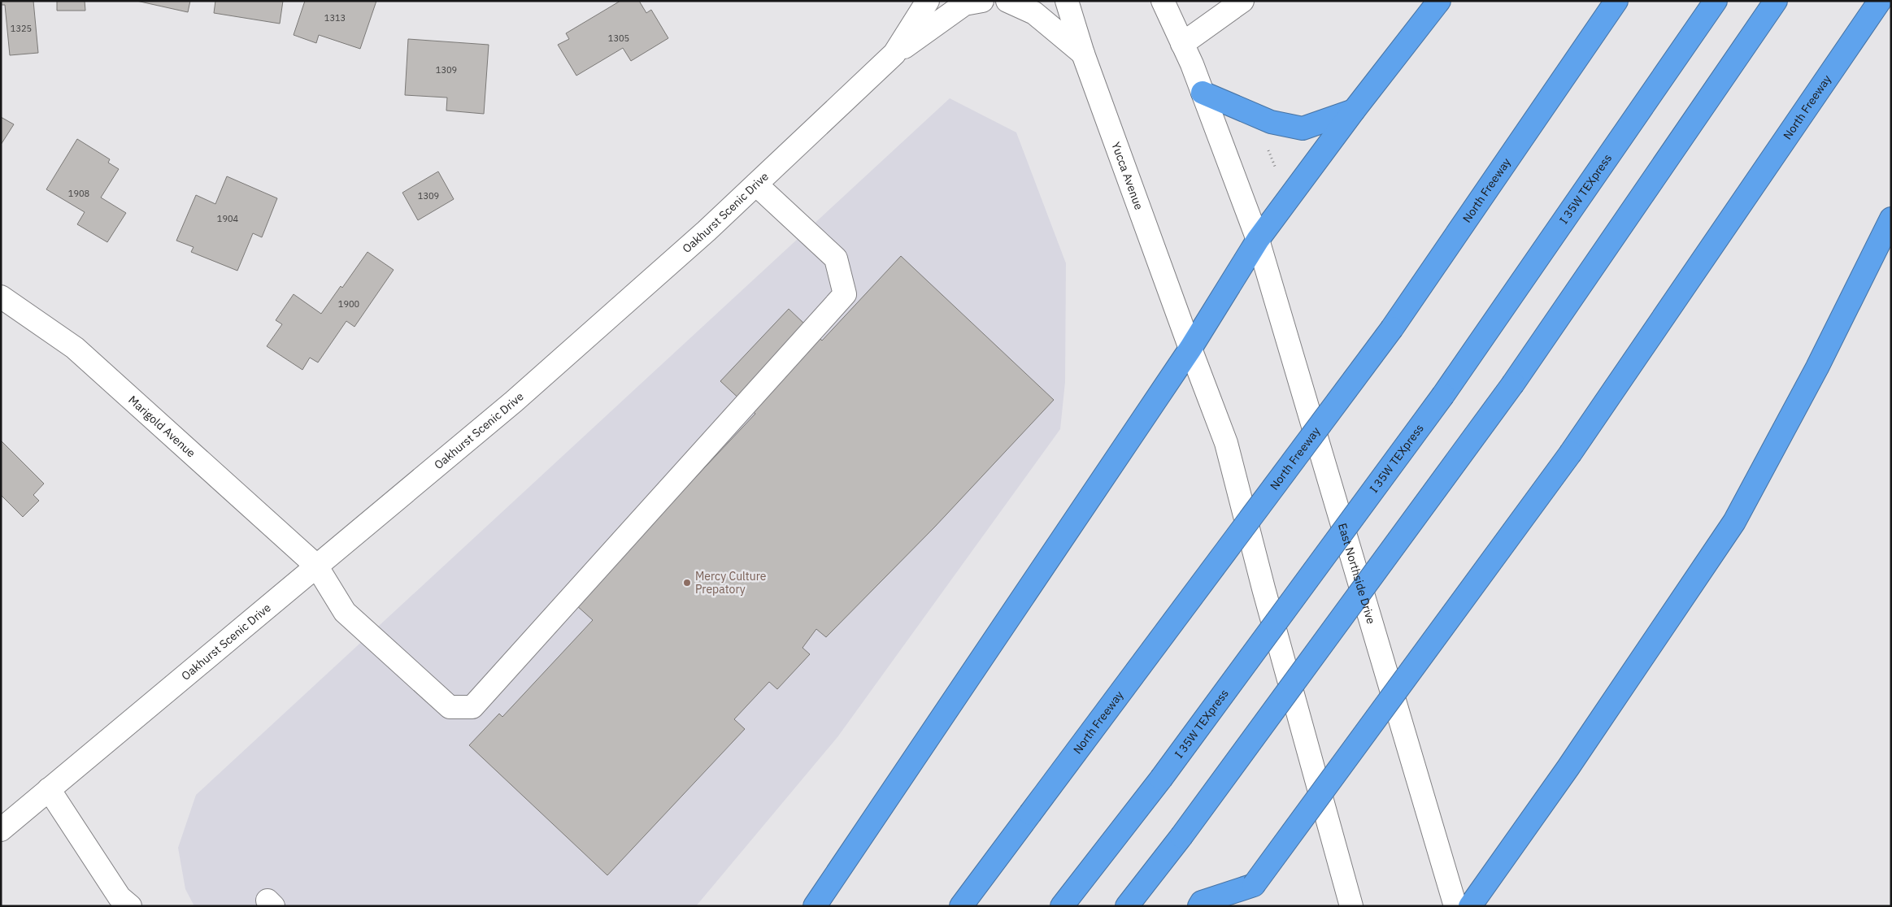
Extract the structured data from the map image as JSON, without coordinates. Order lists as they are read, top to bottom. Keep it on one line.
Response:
{"streets":{"highway":["North Freeway","I 35W TEXpress"],"street":["Yucca Avenue","Oakhurst Scenic Drive","Marigold Avenue","East Northside Drive"]},"crossings":[["Oakhurst Scenic Drive","Marigold Avenue"]],"places":["Mercy Culture Prepatory"],"house_numbers":["1313","1325","1305","1309","1908","1309","1904","1900"]}
